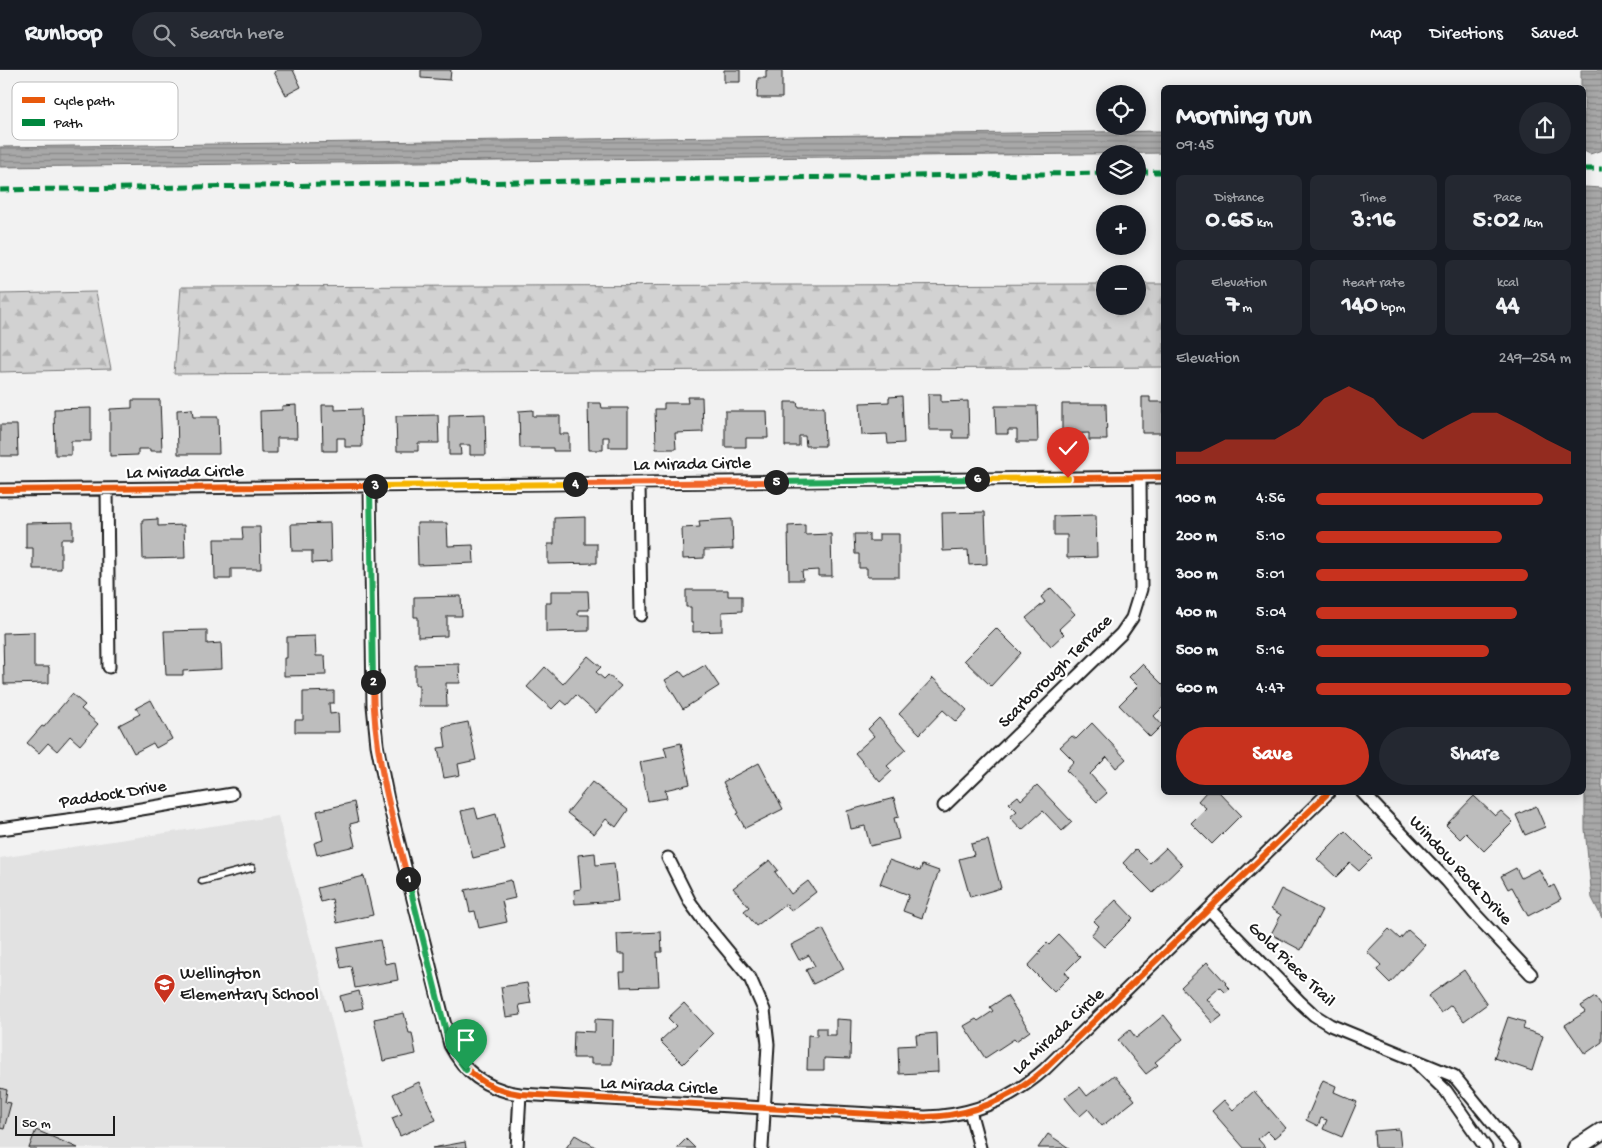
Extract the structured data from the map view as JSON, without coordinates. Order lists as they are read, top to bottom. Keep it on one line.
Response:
{"streets":{"street":["La Mirada Circle","Scarborough Terrace","Paddock Drive","Window Rock Drive","Gold Piece Trail"]},"crossings":[["La Mirada Circle","Scarborough Terrace"],["La Mirada Circle","Gold Piece Trail"]],"places":{"school or university":["Wellington Elementary School"]},"legend":["Cycle path","Path"],"scale_bar":"50 m","page":{"header":"Runloop","search":"Search here","nav":["Map","Directions","Saved"],"map_buttons":["+","−"],"heading":["Morning run","09:45"],"stats":[["Distance","0.65 km"],["Time","3:16"],["Pace","5:02 /km"],["Elevation","7 m"],["Heart rate","140 bpm"],["kcal","44"]],"chart":["Elevation","249–254 m"],"pins":["6","5","4","3","2","1"],"list":[{"name":"100 m","note":"4:56"},{"name":"200 m","note":"5:10"},{"name":"300 m","note":"5:01"},{"name":"400 m","note":"5:04"},{"name":"500 m","note":"5:16"},{"name":"600 m","note":"4:47"}],"buttons":["Save","Share"],"scale":"50 m"}}
